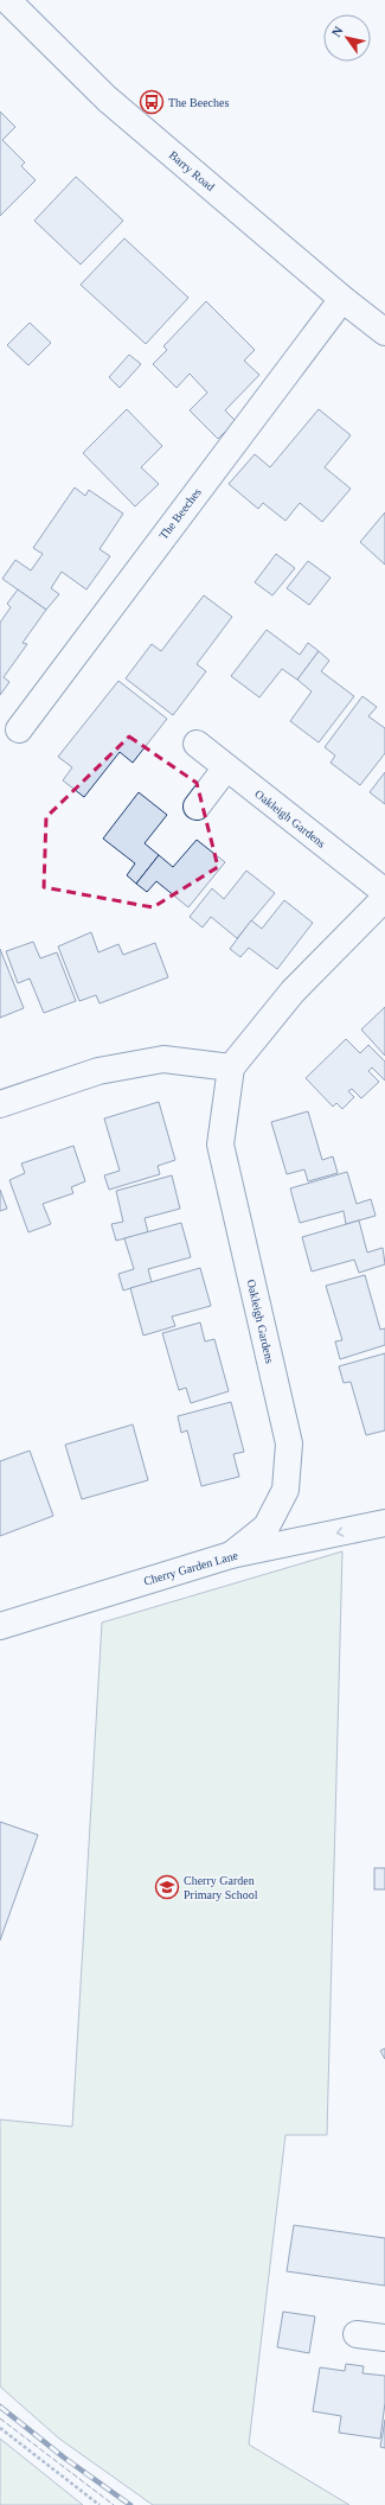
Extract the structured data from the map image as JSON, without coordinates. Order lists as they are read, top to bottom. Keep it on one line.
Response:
{"streets":{"street":["Barry Road","The Beeches","Oakleigh Gardens","Cherry Garden Lane"]},"crossings":[["Barry Road","The Beeches"],["Oakleigh Gardens","Cherry Garden Lane"]],"one_way":["Cherry Garden Lane"],"places":{"bus stop":["The Beeches"],"school or university":["Cherry Garden Primary School"]},"north":"top left"}
